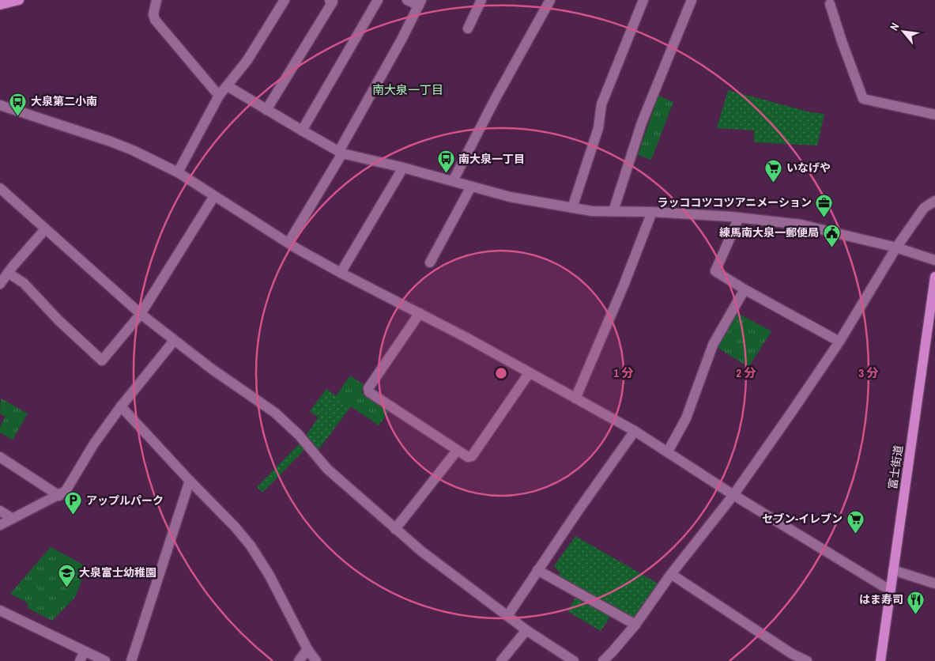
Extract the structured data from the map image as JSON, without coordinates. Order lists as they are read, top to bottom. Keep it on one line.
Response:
{"streets":{"main road":["富士街道"]},"districts":["南大泉一丁目"],"places":{"bus stop":["大泉第二小南","南大泉一丁目"],"supermarket":["いなげや","セブン-イレブン"],"office":["ラッココツコツアニメーション"],"public building":["練馬南大泉一郵便局"],"parking":["アップルパーク"],"school or university":["大泉富士幼稚園"],"restaurant":["はま寿司"]},"north":"top left","rings":["1 分","2 分","3 分"]}
